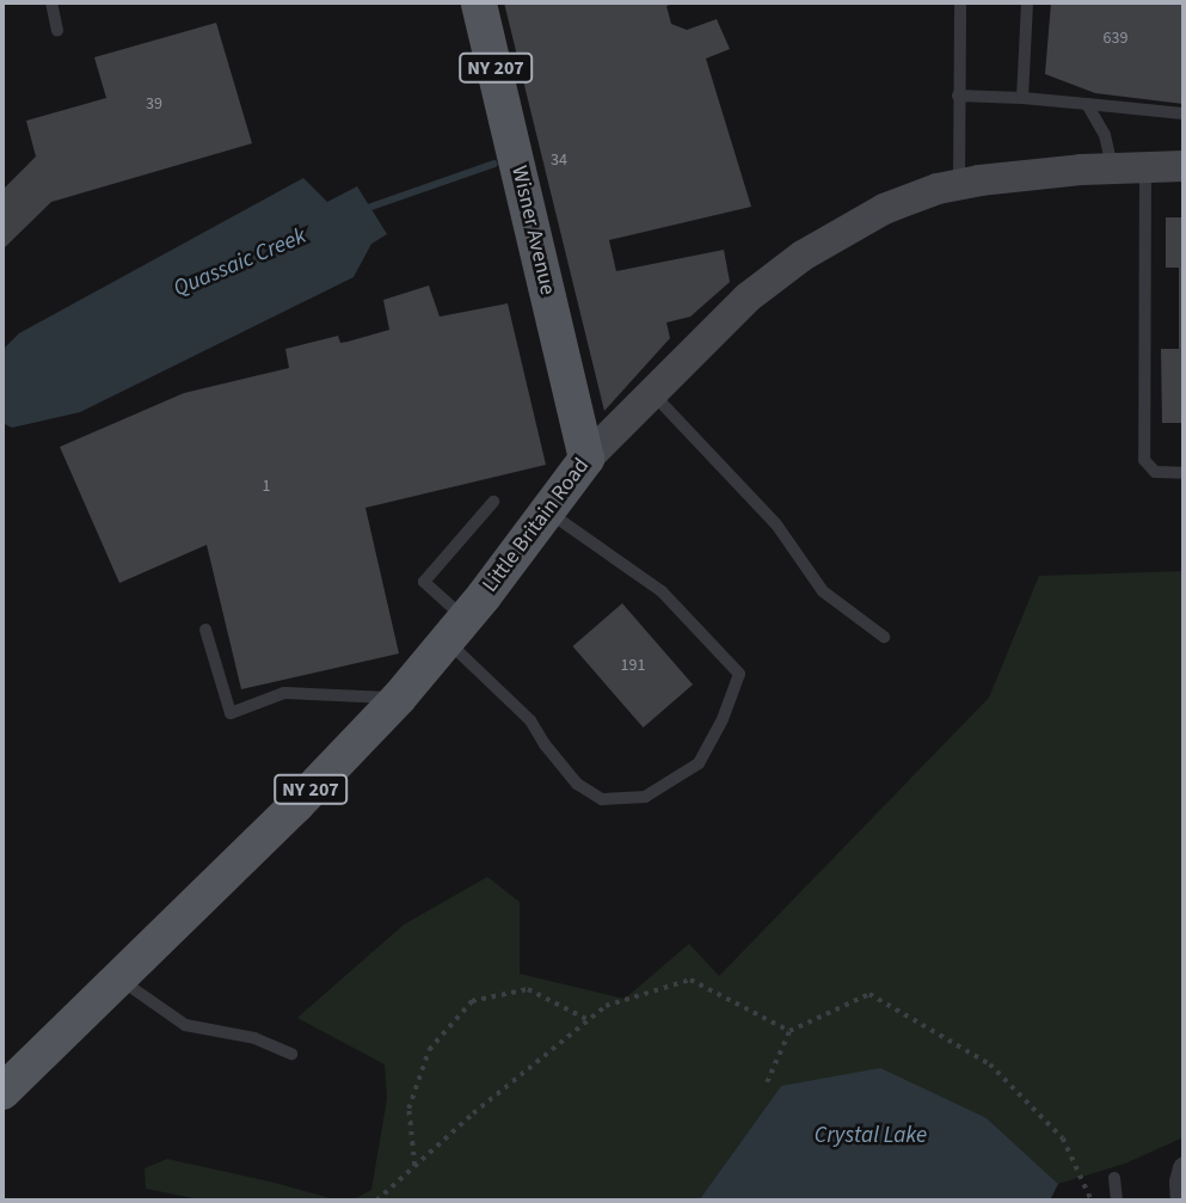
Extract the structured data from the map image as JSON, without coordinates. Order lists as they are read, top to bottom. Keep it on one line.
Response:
{"streets":{"main road":["NY 207","Wisner Avenue","Little Britain Road"]},"crossings":[["Wisner Avenue","Little Britain Road"]],"water":["Quassaic Creek","Crystal Lake"],"house_numbers":["639","39","34","1","191"]}
